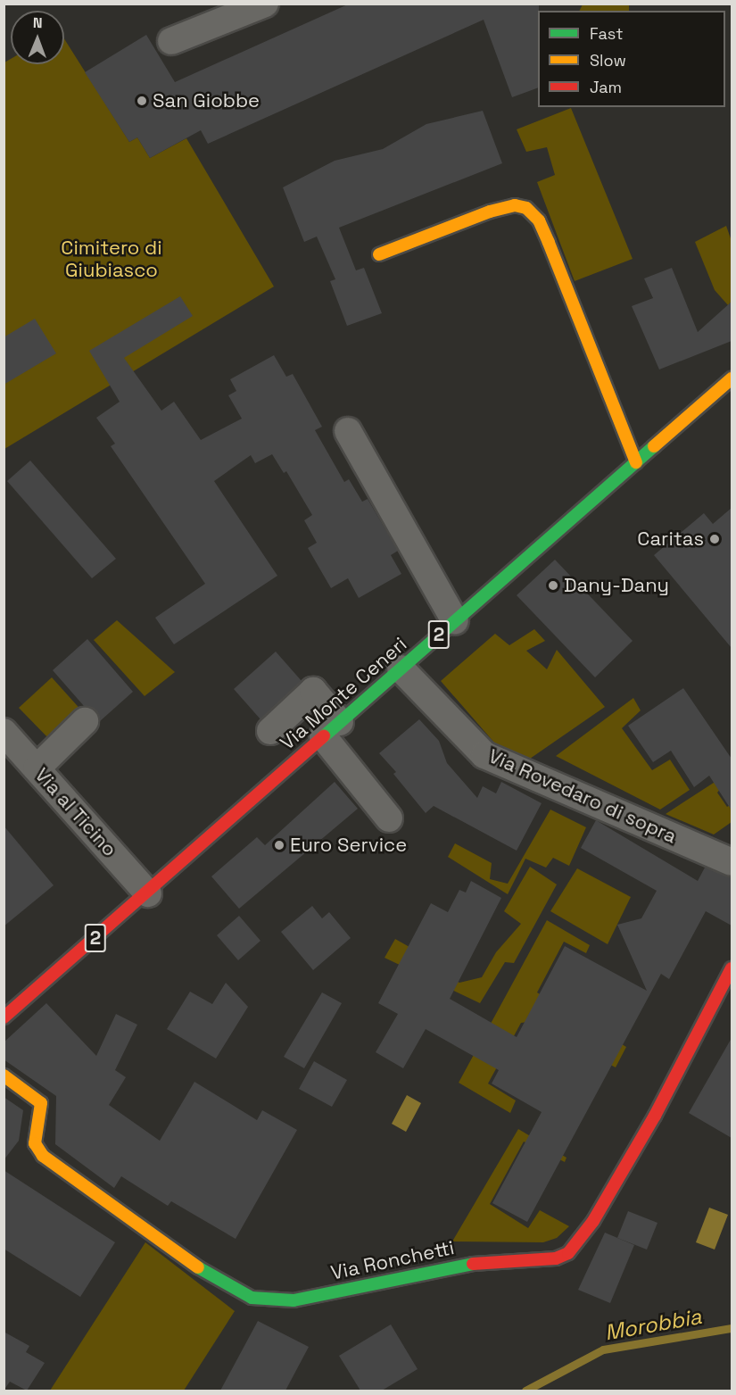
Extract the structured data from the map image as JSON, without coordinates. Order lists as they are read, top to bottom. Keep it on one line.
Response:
{"streets":{"street":["2","Via Monte Ceneri","Via Rovedaro di sopra","Via al Ticino","Via Ronchetti"]},"crossings":[["Via Monte Ceneri","Via Rovedaro di sopra"],["Via Monte Ceneri","Via al Ticino"]],"water":["Morobbia"],"parks":["Cimitero di Giubiasco"],"places":["San Giobbe","Caritas","Dany-Dany","Euro Service"],"legend":["Fast","Slow","Jam"],"north":"top"}
